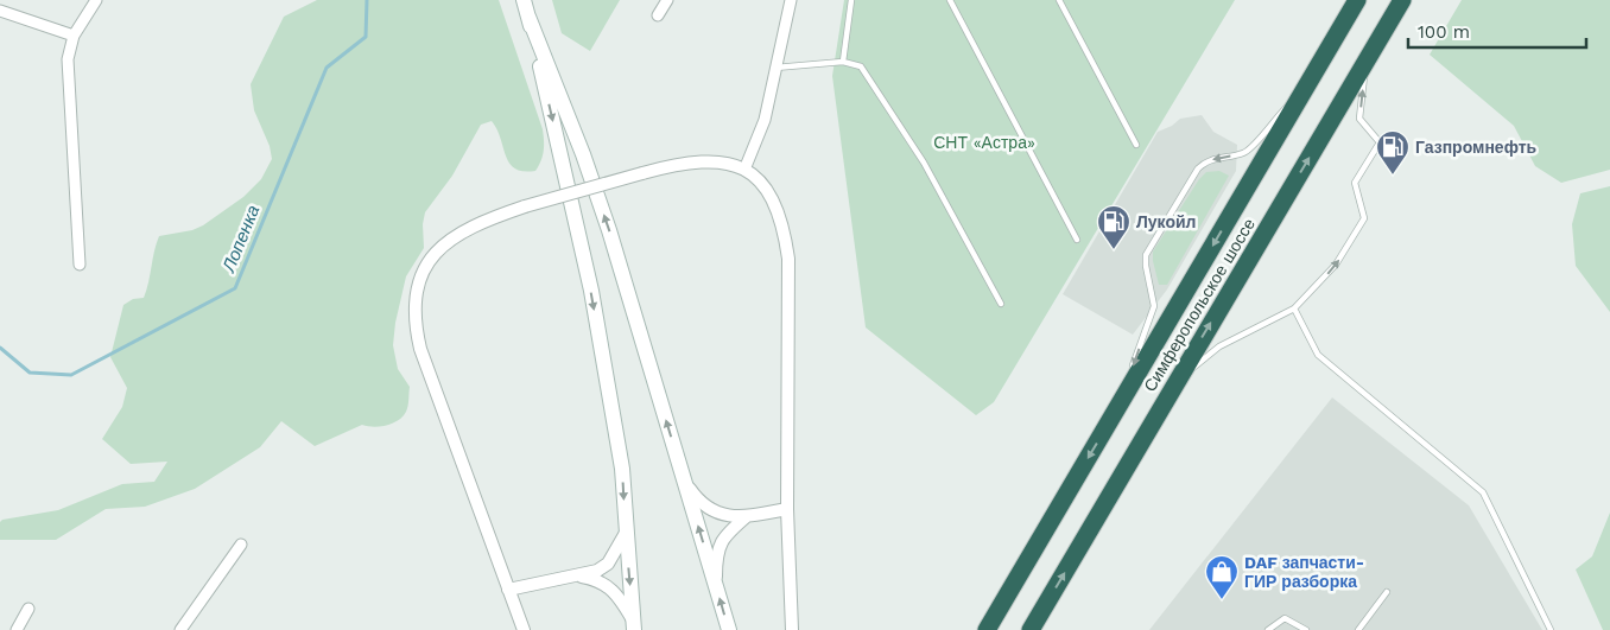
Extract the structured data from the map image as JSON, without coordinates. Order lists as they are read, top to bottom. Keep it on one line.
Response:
{"streets":{"highway":["Симферопольское шоссе"]},"water":["Лопенка"],"parks":["СНТ «Астра»"],"places":{"fuel station":["Газпромнефть","Лукойл"],"shop":["DAF запчасти- ГИР разборка"]},"scale_bar":"100 m"}
